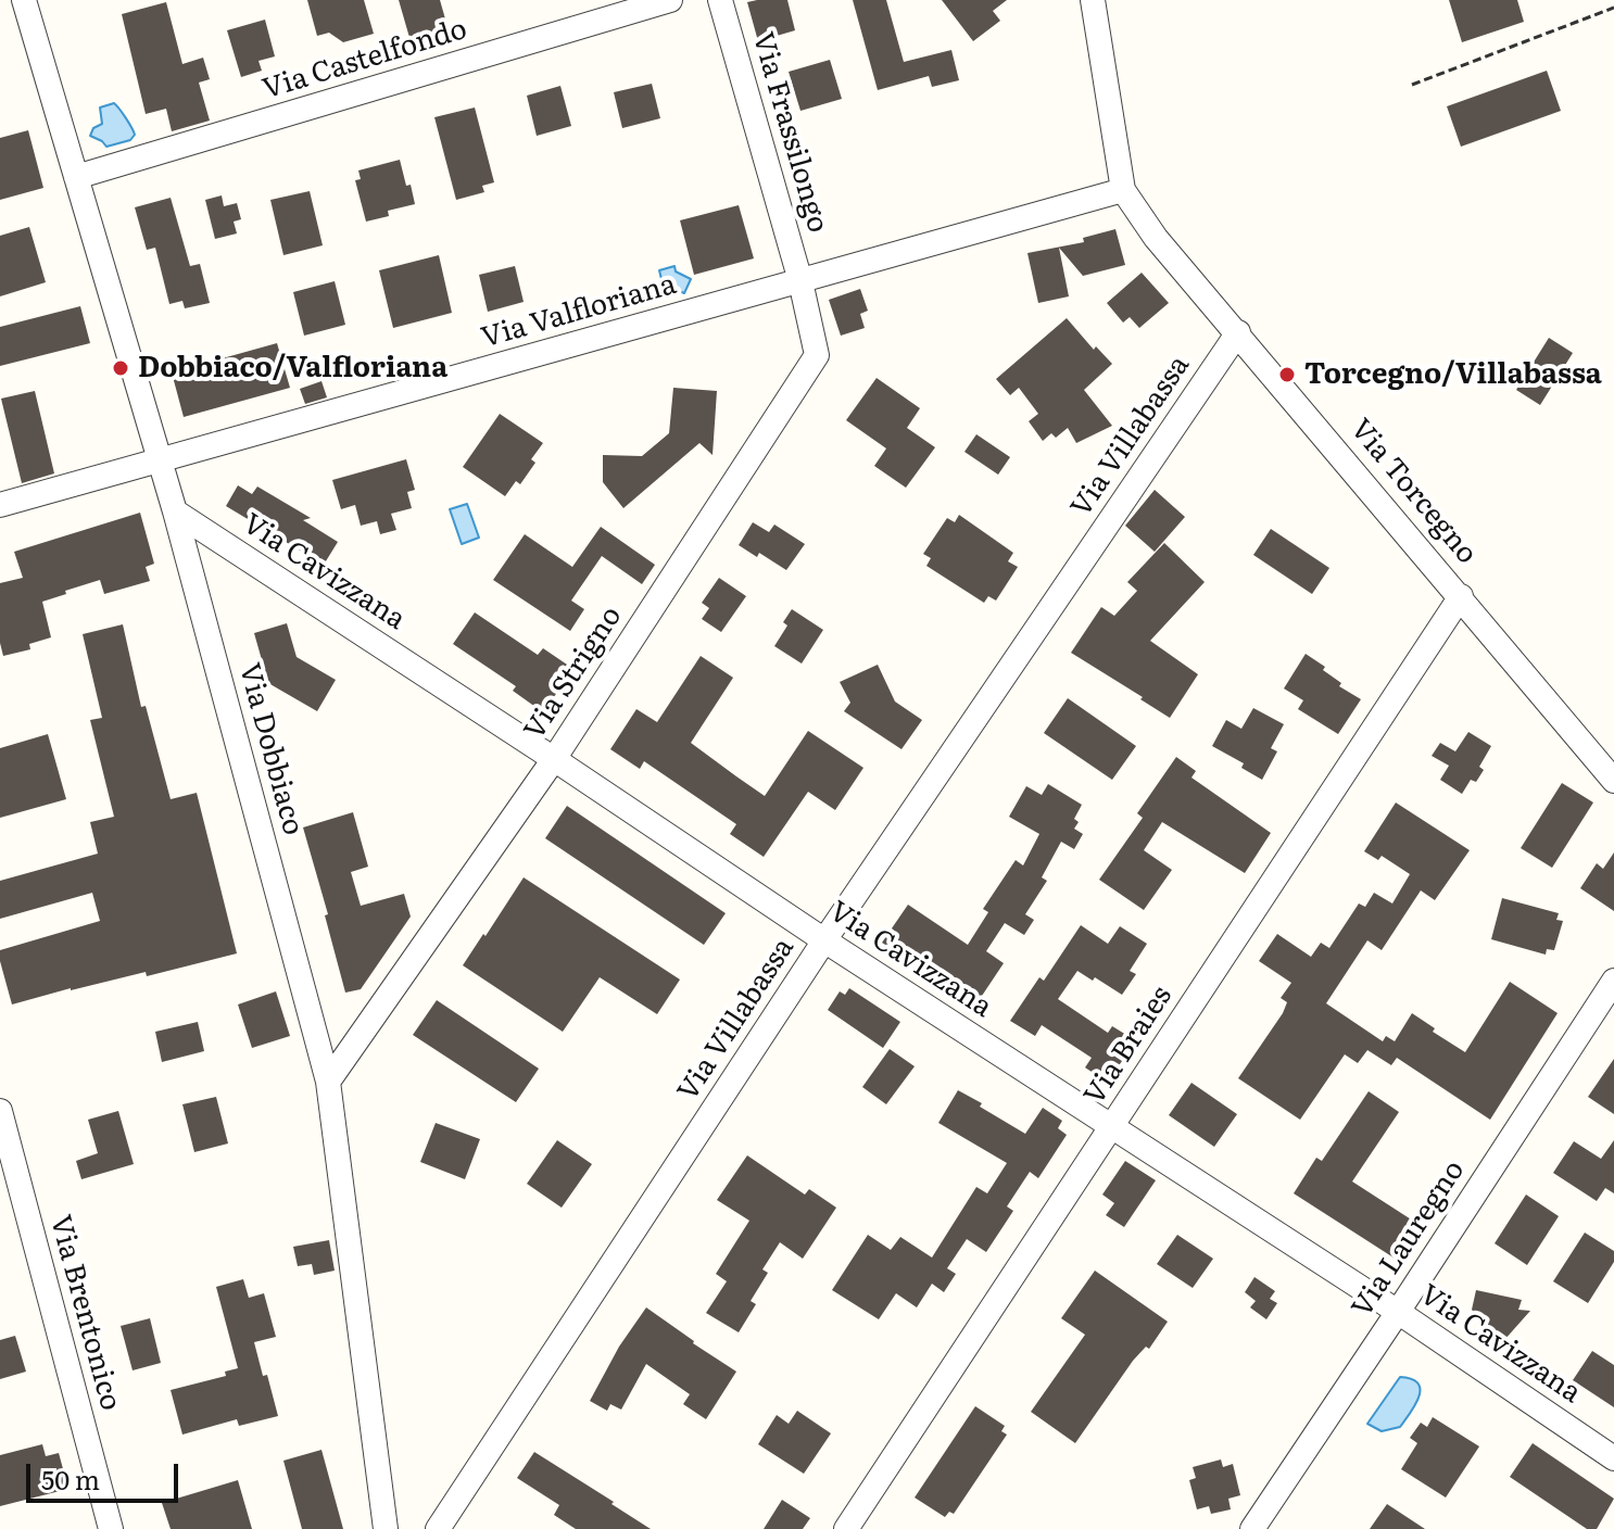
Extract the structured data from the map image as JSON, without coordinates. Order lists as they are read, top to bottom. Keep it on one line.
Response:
{"streets":{"street":["Via Castelfondo","Via Frassilongo","Via Valfloriana","Via Villabassa","Via Torcegno","Via Cavizzana","Via Strigno","Via Dobbiaco","Via Braies","Via Lauregno","Via Brentonico"]},"crossings":[["Via Castelfondo","Via Dobbiaco"],["Via Frassilongo","Via Valfloriana"],["Via Frassilongo","Via Strigno"],["Via Valfloriana","Via Torcegno"],["Via Valfloriana","Via Strigno"],["Via Valfloriana","Via Dobbiaco"],["Via Villabassa","Via Torcegno"],["Via Villabassa","Via Cavizzana"],["Via Torcegno","Via Braies"],["Via Cavizzana","Via Strigno"],["Via Cavizzana","Via Dobbiaco"],["Via Cavizzana","Via Braies"],["Via Cavizzana","Via Lauregno"],["Via Strigno","Via Dobbiaco"]],"places":["Dobbiaco/Valfloriana","Torcegno/Villabassa"],"scale_bar":"50 m"}
